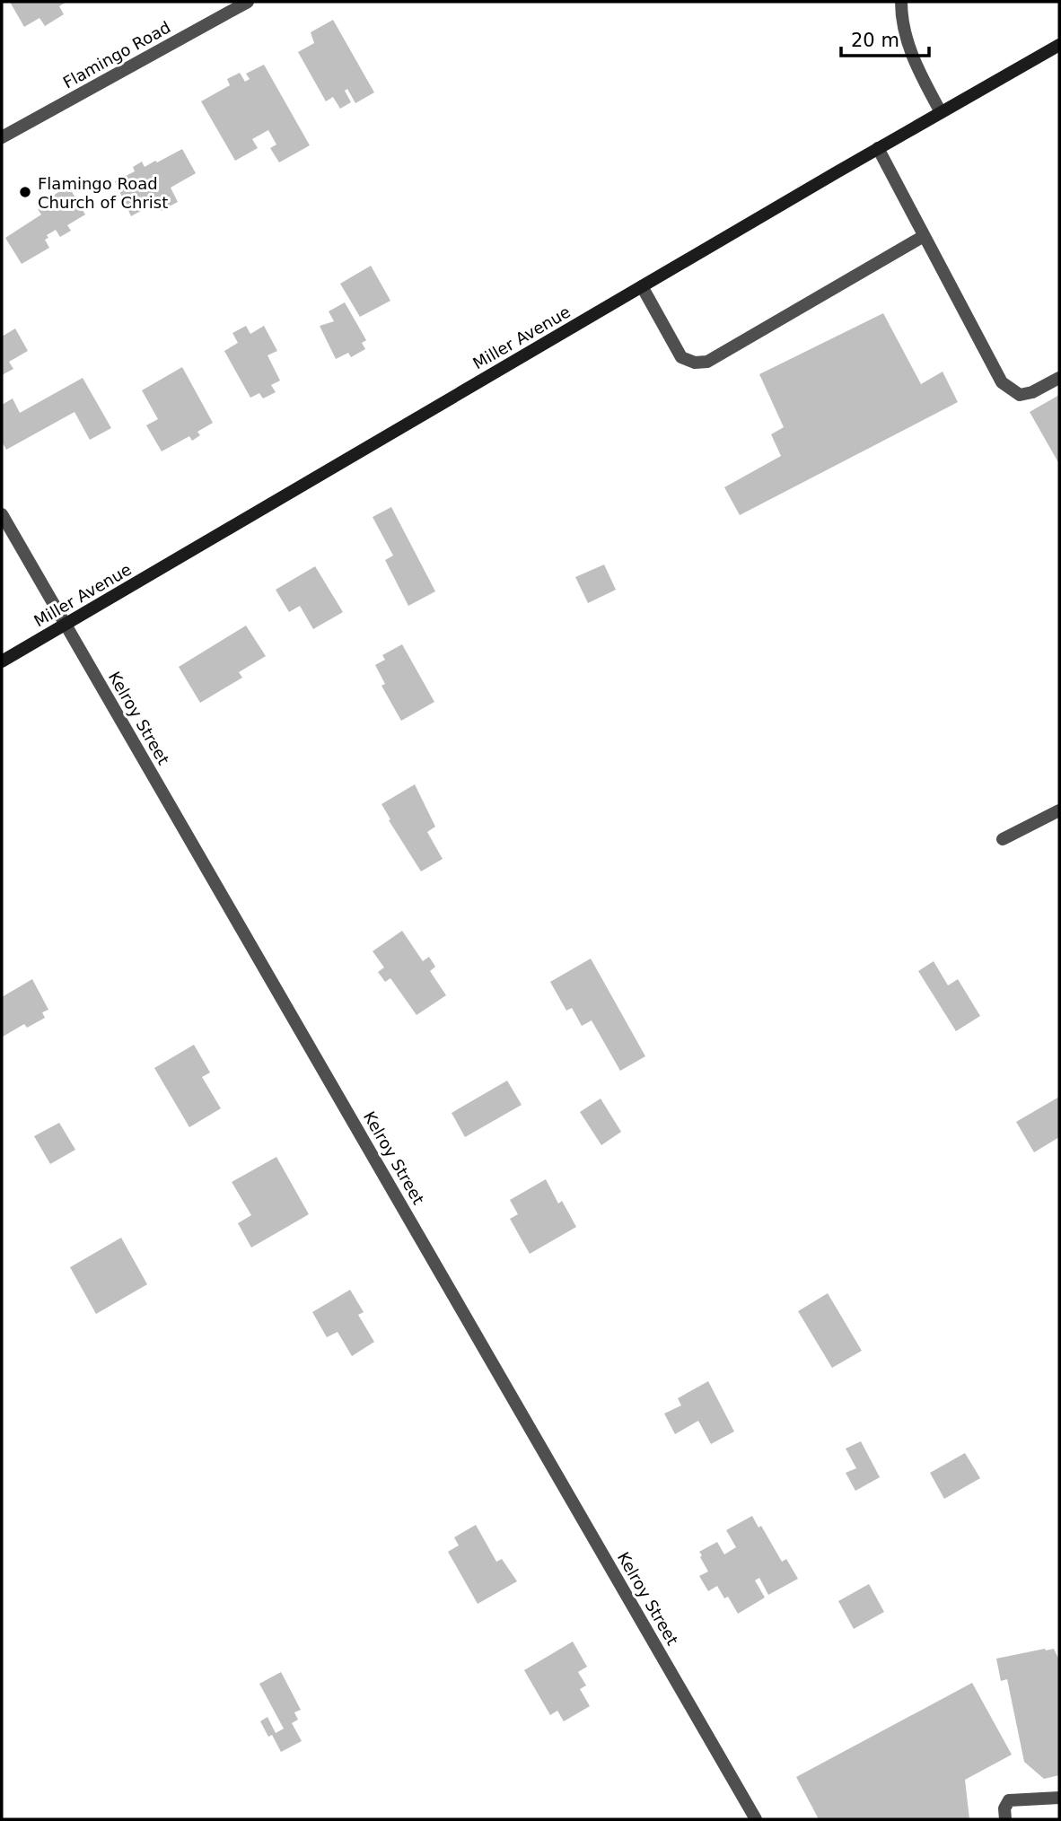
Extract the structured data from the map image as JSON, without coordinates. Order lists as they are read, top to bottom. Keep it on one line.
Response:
{"streets":{"main road":["Miller Avenue"],"street":["Flamingo Road","Kelroy Street"]},"crossings":[["Miller Avenue","Kelroy Street"]],"places":["Flamingo Road Church of Christ"],"scale_bar":"20 m"}
